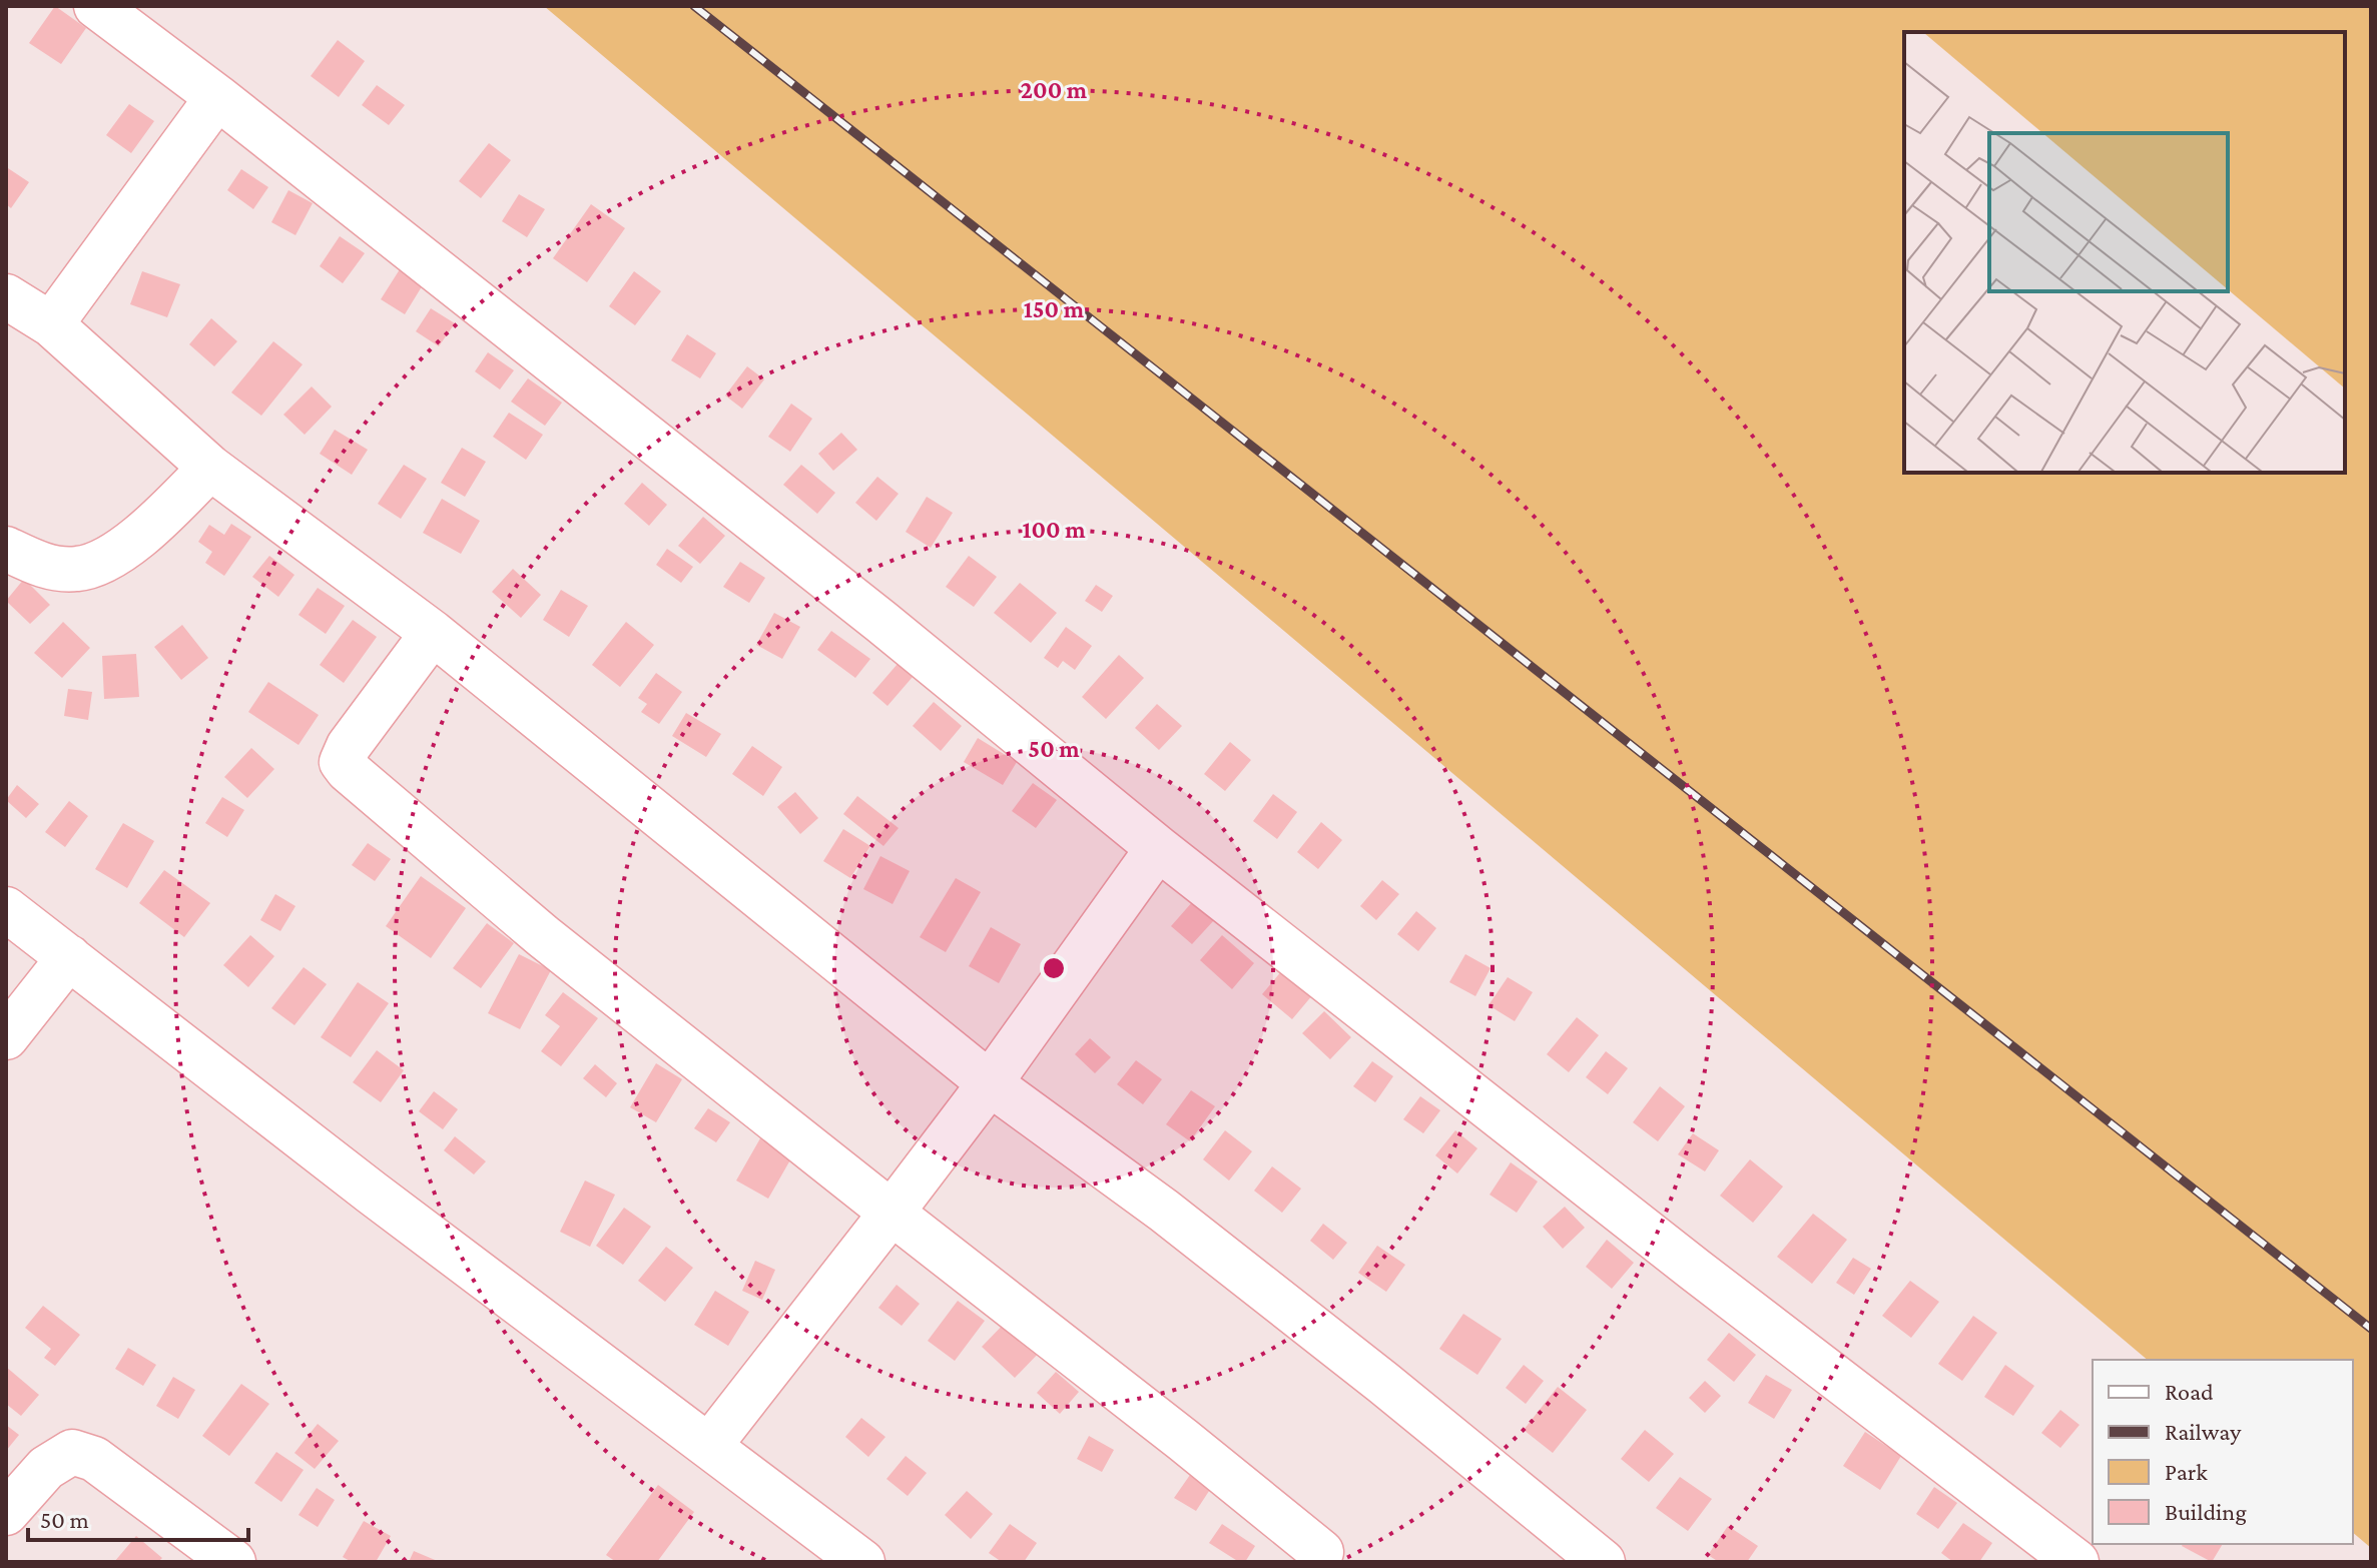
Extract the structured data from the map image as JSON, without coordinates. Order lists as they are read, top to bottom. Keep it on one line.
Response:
{"legend":["Road","Railway","Park","Building"],"scale_bar":"50 m","rings":["200 m","150 m","100 m","50 m"]}
